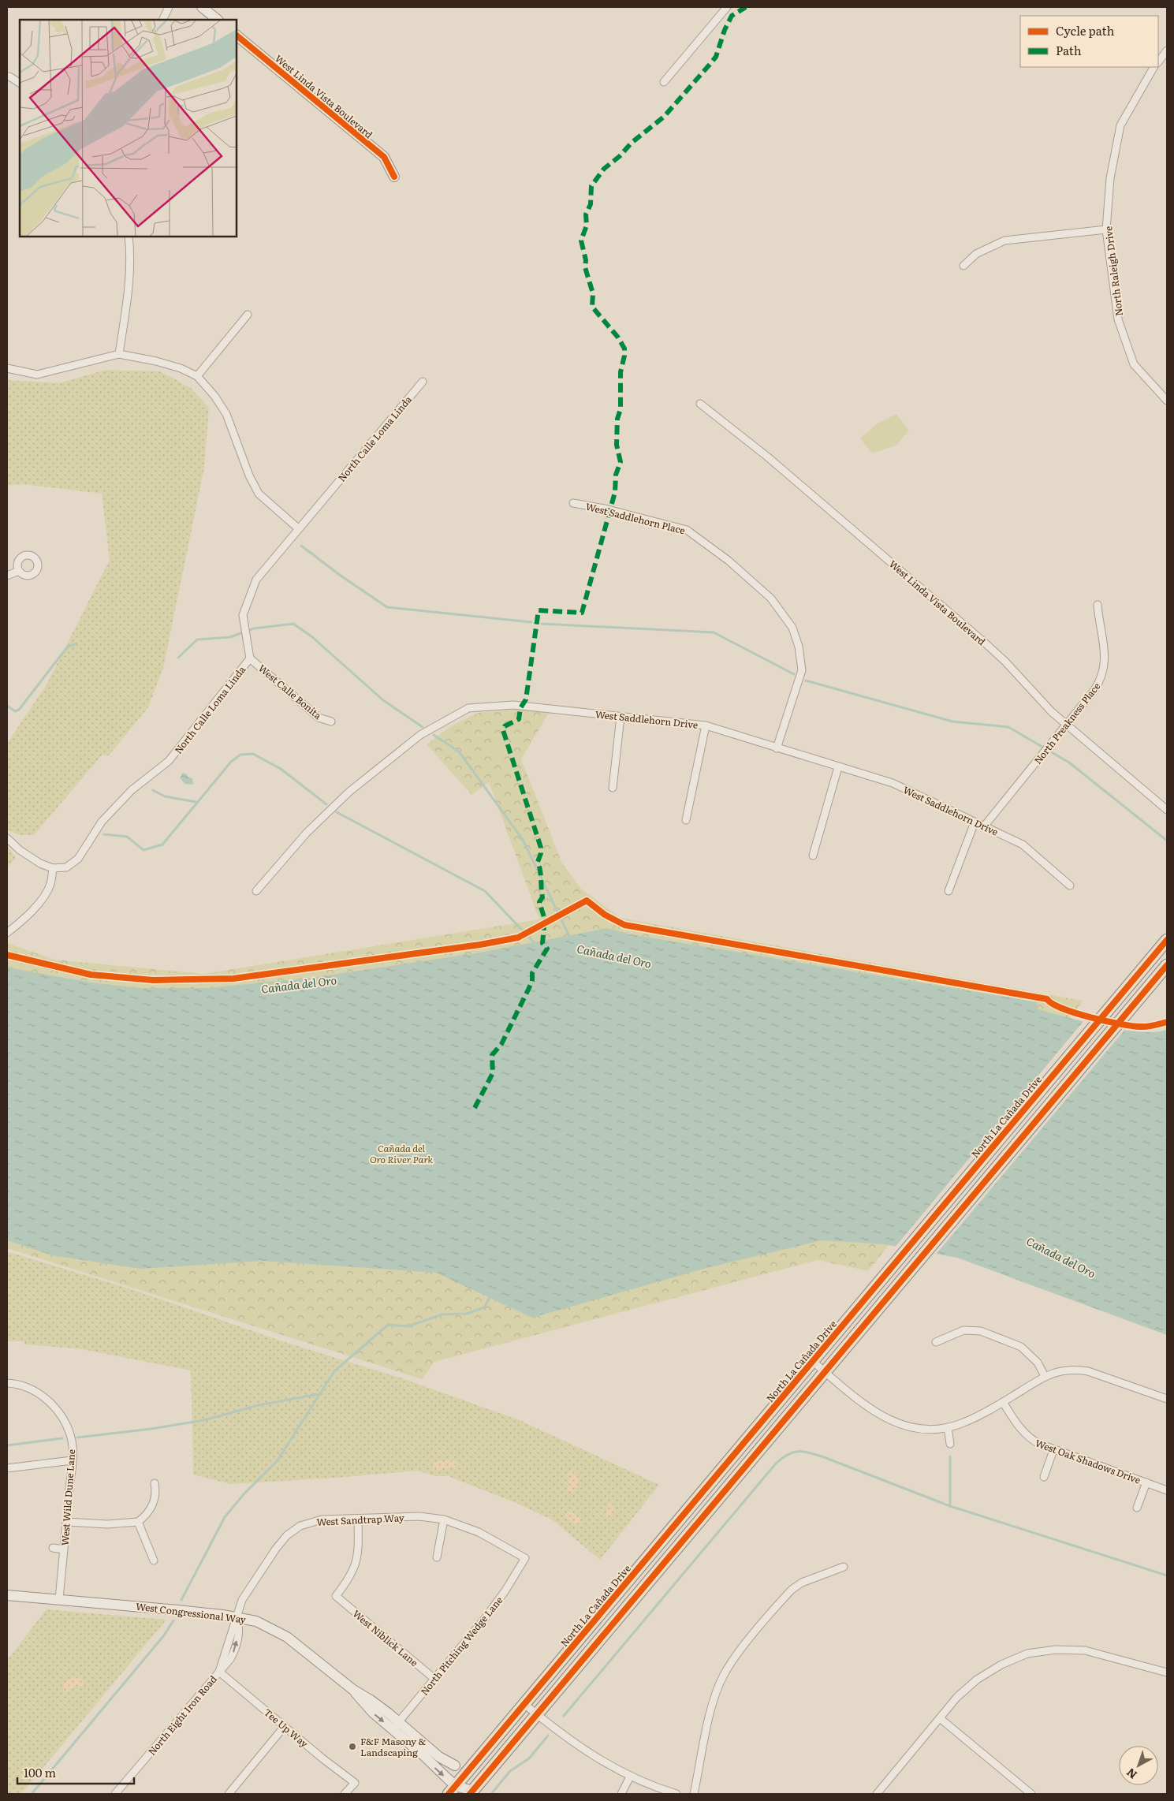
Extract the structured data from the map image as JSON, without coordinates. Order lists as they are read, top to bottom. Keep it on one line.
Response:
{"streets":{"main road":["North La Cañada Drive"],"street":["West Linda Vista Boulevard","North Raleigh Drive","North Calle Loma Linda","West Saddlehorn Place","West Calle Bonita","West Saddlehorn Drive","North Preakness Place","West Oak Shadows Drive","West Wild Dune Lane","West Sandtrap Way","West Congressional Way","West Niblick Lane","North Pitching Wedge Lane","North Eight Iron Road","Tee Up Way"]},"crossings":[["West Linda Vista Boulevard","North Preakness Place"],["North Calle Loma Linda","West Calle Bonita"],["West Saddlehorn Place","West Saddlehorn Drive"],["West Saddlehorn Drive","North Preakness Place"],["North La Cañada Drive","West Congressional Way"],["West Wild Dune Lane","West Congressional Way"],["West Sandtrap Way","West Congressional Way"],["West Sandtrap Way","West Niblick Lane"],["West Sandtrap Way","North Pitching Wedge Lane"],["West Sandtrap Way","North Eight Iron Road"],["West Congressional Way","North Pitching Wedge Lane"],["West Congressional Way","North Eight Iron Road"],["West Niblick Lane","North Pitching Wedge Lane"],["North Eight Iron Road","Tee Up Way"]],"water":["Cañada del Oro"],"parks":["Cañada del Oro River Park"],"places":["F&F Masony & Landscaping"],"legend":["Cycle path","Path"],"scale_bar":"100 m","north":"bottom left"}
